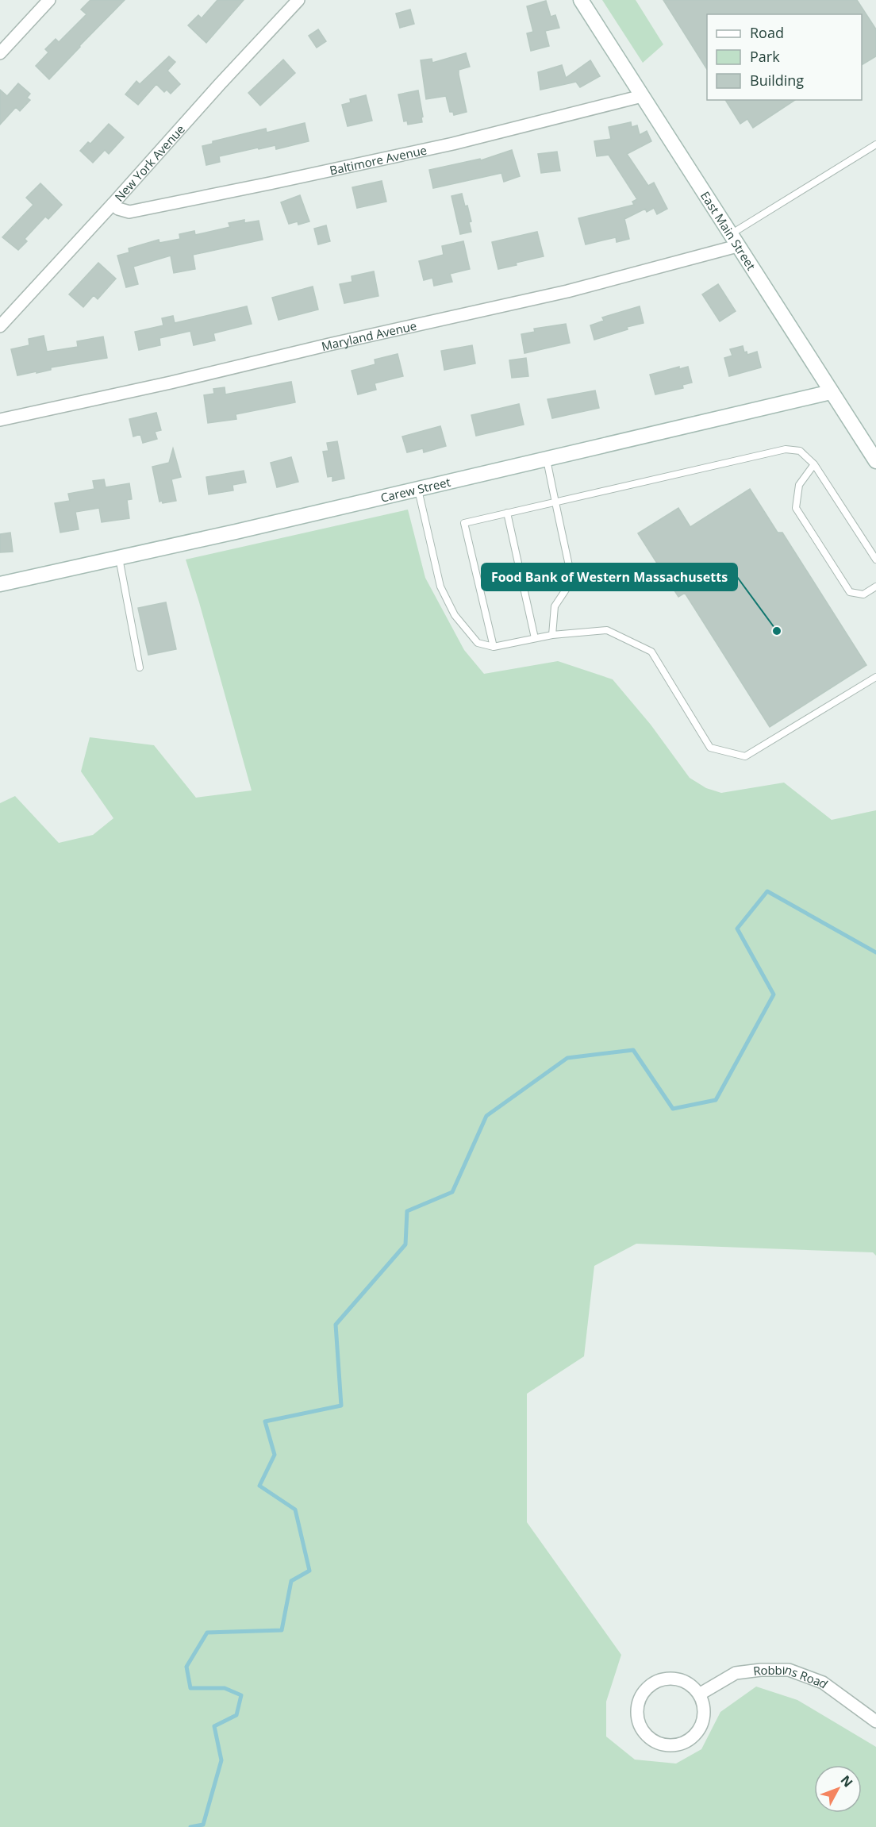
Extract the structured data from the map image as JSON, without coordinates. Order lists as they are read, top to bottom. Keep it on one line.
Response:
{"streets":{"street":["Baltimore Avenue","New York Avenue","East Main Street","Maryland Avenue","Carew Street","Robbins Road"]},"crossings":[["Baltimore Avenue","New York Avenue"],["Baltimore Avenue","East Main Street"],["East Main Street","Maryland Avenue"],["East Main Street","Carew Street"]],"places":["Food Bank of Western Massachusetts"],"legend":["Road","Park","Building"],"north":"top right"}
